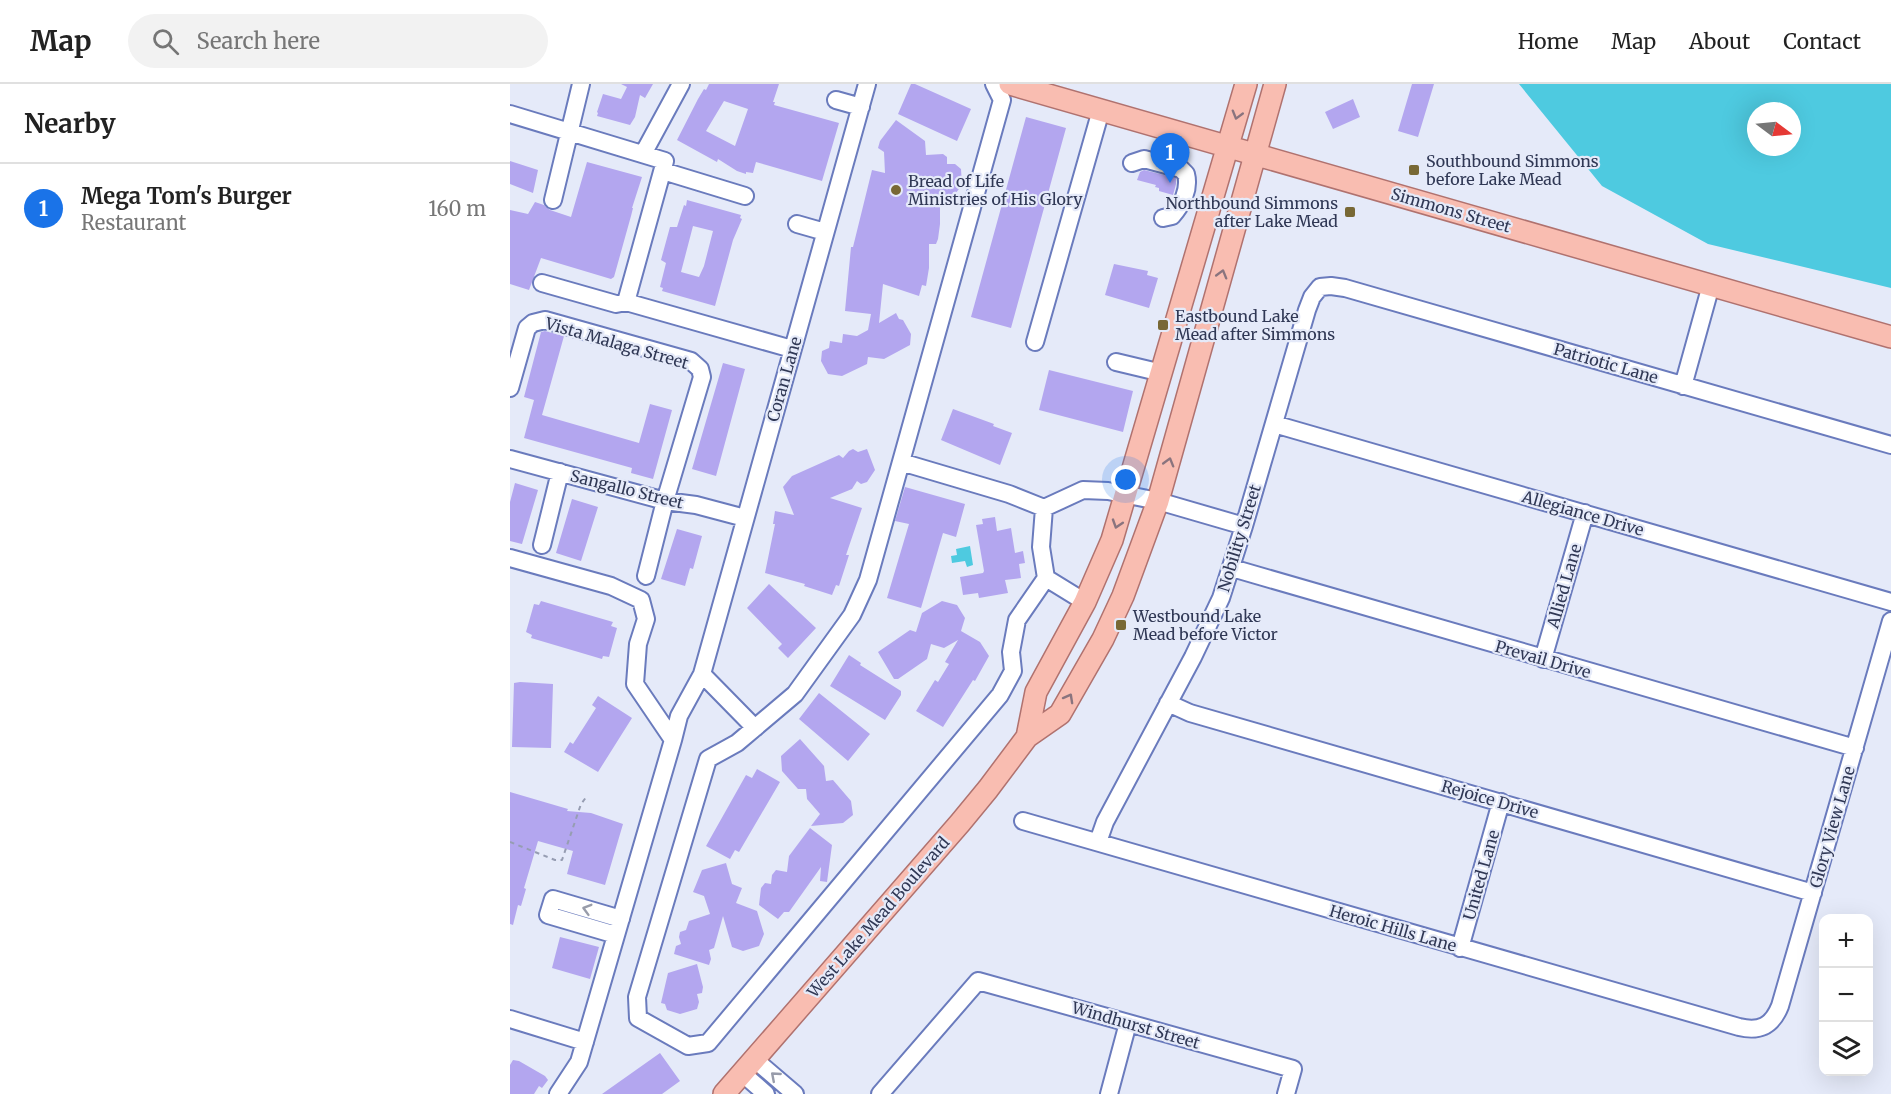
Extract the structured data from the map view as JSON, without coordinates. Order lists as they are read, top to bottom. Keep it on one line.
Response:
{"streets":{"main road":["Simmons Street","West Lake Mead Boulevard"],"street":["Vista Malaga Street","Patriotic Lane","Coran Lane","Sangallo Street","Allegiance Drive","Nobility Street","Allied Lane","Prevail Drive","Rejoice Drive","Glory View Lane","United Lane","Heroic Hills Lane","Windhurst Street"]},"crossings":[["Simmons Street","West Lake Mead Boulevard"],["Vista Malaga Street","Sangallo Street"],["Patriotic Lane","Nobility Street"],["Coran Lane","Sangallo Street"],["Allegiance Drive","Nobility Street"],["Allegiance Drive","Allied Lane"],["Nobility Street","Prevail Drive"],["Nobility Street","Rejoice Drive"],["Nobility Street","Heroic Hills Lane"],["Allied Lane","Prevail Drive"],["Prevail Drive","Glory View Lane"],["Rejoice Drive","Glory View Lane"],["Rejoice Drive","United Lane"],["Glory View Lane","Heroic Hills Lane"],["United Lane","Heroic Hills Lane"]],"places":{"transit":["Southbound Simmons before Lake Mead","Northbound Simmons after Lake Mead","Eastbound Lake Mead after Simmons","Westbound Lake Mead before Victor"],"other":["Bread of Life Ministries of His Glory"]},"north":"right","page":{"header":"Map","search":"Search here","nav":["Home","Map","About","Contact"],"heading":"Nearby","pins":"1","list":[{"mark":"1","name":"Mega Tom's Burger","note":"Restaurant","value":"160 m"}],"map_buttons":["+","−"]}}
